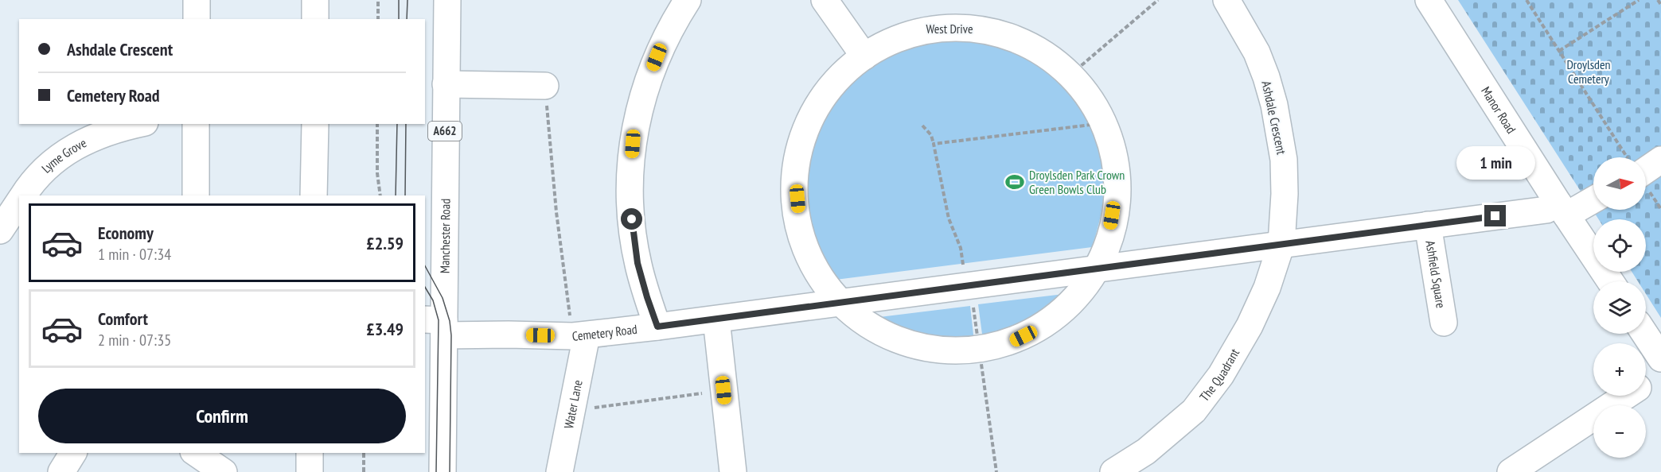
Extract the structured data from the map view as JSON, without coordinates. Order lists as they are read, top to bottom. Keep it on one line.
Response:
{"streets":{"street":["West Drive","Manor Road","Ashdale Crescent","A662","Lyme Grove","Manchester Road","Ashfield Square","Cemetery Road","The Quadrant","Water Lane"]},"crossings":[["West Drive","Cemetery Road"],["Manor Road","Cemetery Road"],["Ashdale Crescent","Cemetery Road"],["Ashdale Crescent","The Quadrant"],["Manchester Road","Cemetery Road"],["Ashfield Square","Cemetery Road"],["Cemetery Road","The Quadrant"],["Cemetery Road","Water Lane"]],"parks":["Droylsden Cemetery"],"places":{"sports":["Droylsden Park Crown Green Bowls Club"]},"north":"right","page":{"banner":["Ashdale Crescent","Cemetery Road"],"bubble":"1 min","map_buttons":["+","−"],"list":[{"name":"Economy","note":"1 min · 07:34","value":"£2.59"},{"name":"Comfort","note":"2 min · 07:35","value":"£3.49"}],"buttons":"Confirm"}}
